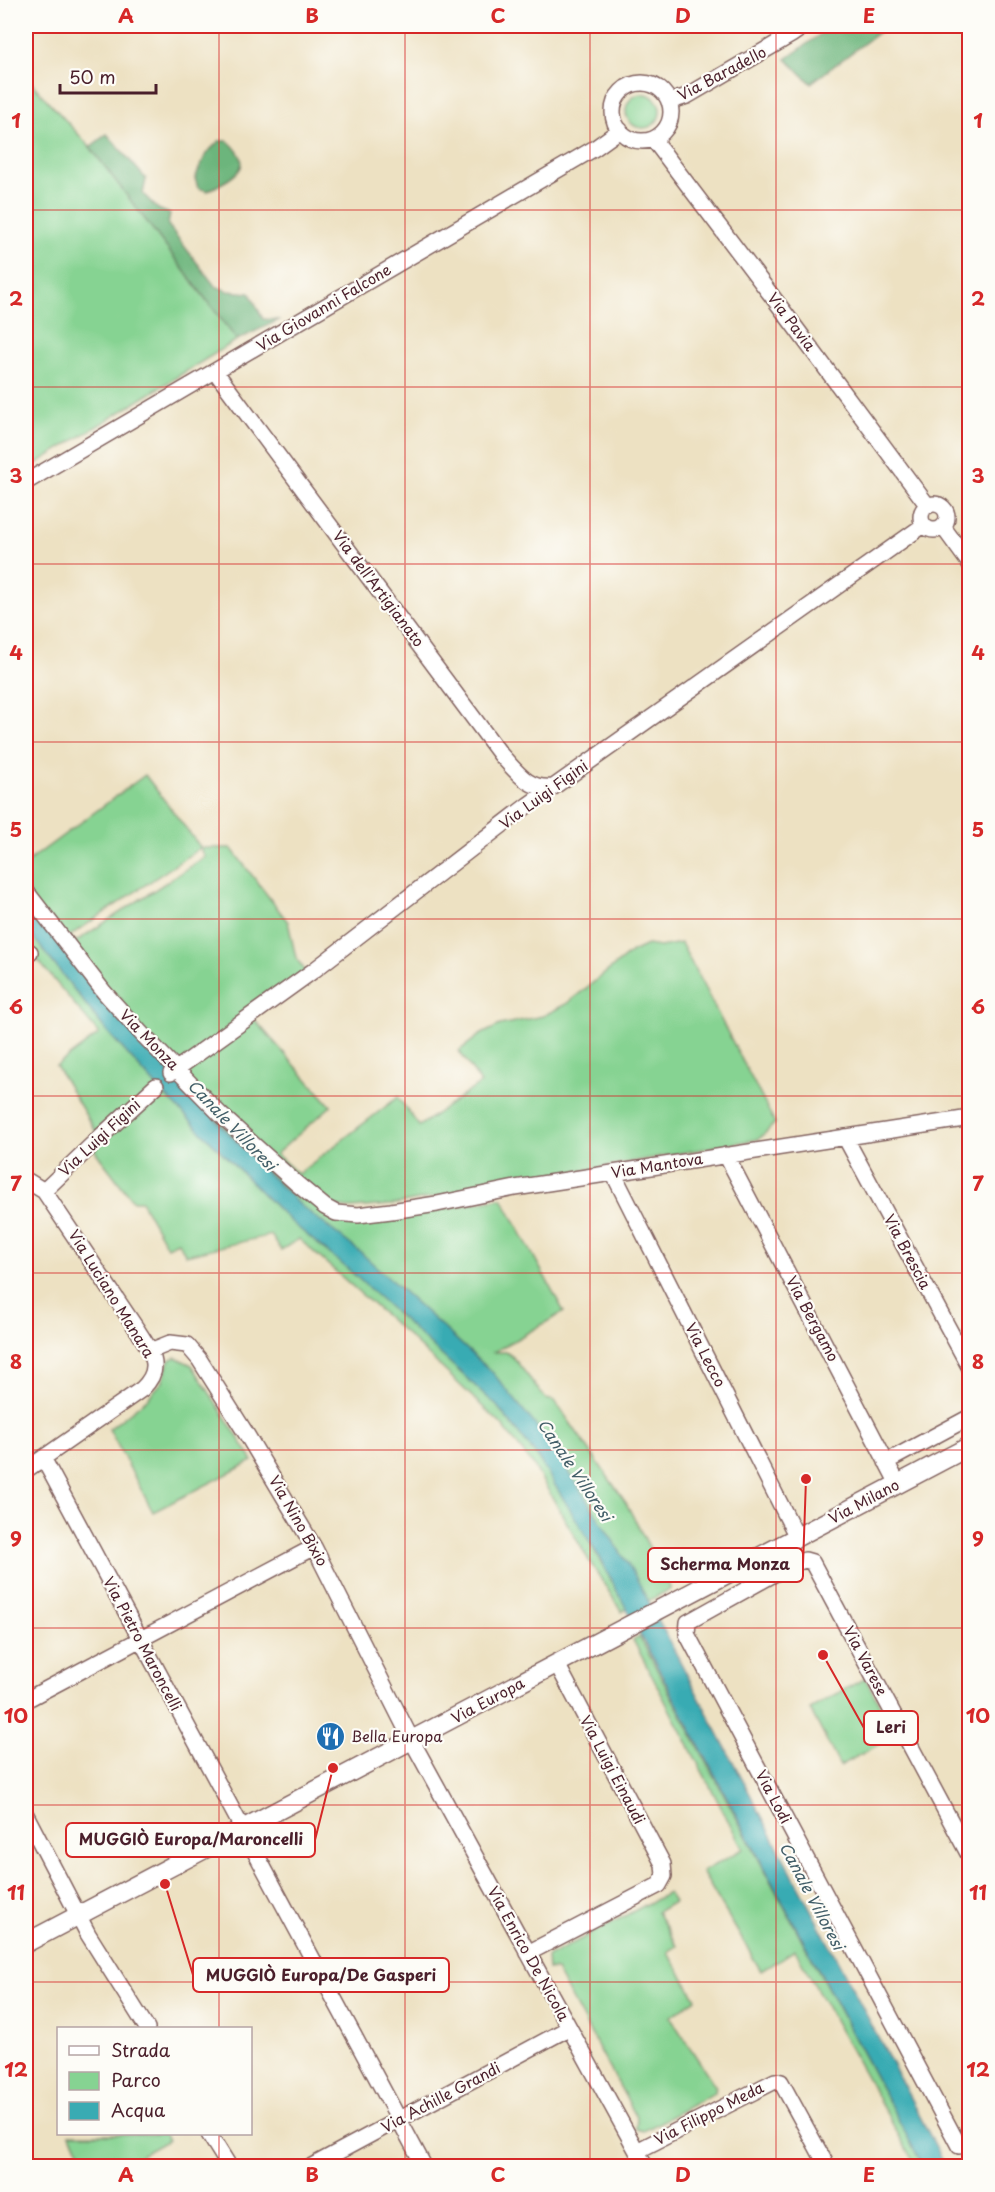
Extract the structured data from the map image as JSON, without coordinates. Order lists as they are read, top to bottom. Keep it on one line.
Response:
{"streets":{"street":["Via Baradello","Via Giovanni Falcone","Via Pavia","Via dell'Artigianato","Via Luigi Figini","Via Monza","Via Mantova","Via Brescia","Via Luciano Manara","Via Bergamo","Via Lecco","Via Milano","Via Nino Bixio","Via Pietro Maroncelli","Via Varese","Via Europa","Via Luigi Einaudi","Via Lodi","Via Enrico De Nicola","Via Achille Grandi","Via Filippo Meda"]},"crossings":[["Via Baradello","Via Giovanni Falcone"],["Via Baradello","Via Pavia"],["Via Giovanni Falcone","Via Pavia"],["Via Giovanni Falcone","Via dell'Artigianato"],["Via Pavia","Via Luigi Figini"],["Via dell'Artigianato","Via Luigi Figini"],["Via Luigi Figini","Via Monza"],["Via Luigi Figini","Via Luciano Manara"],["Via Monza","Via Mantova"],["Via Mantova","Via Brescia"],["Via Mantova","Via Bergamo"],["Via Mantova","Via Lecco"],["Via Luciano Manara","Via Nino Bixio"],["Via Luciano Manara","Via Pietro Maroncelli"],["Via Bergamo","Via Milano"],["Via Lecco","Via Milano"],["Via Milano","Via Europa"],["Via Nino Bixio","Via Europa"],["Via Nino Bixio","Via Enrico De Nicola"],["Via Pietro Maroncelli","Via Europa"],["Via Pietro Maroncelli","Via Achille Grandi"],["Via Varese","Via Lodi"],["Via Europa","Via Luigi Einaudi"],["Via Europa","Via Enrico De Nicola"],["Via Luigi Einaudi","Via Enrico De Nicola"],["Via Enrico De Nicola","Via Achille Grandi"],["Via Enrico De Nicola","Via Filippo Meda"]],"water":["Canale Villoresi"],"places":{"other":["Scherma Monza","Leri","MUGGIÒ Europa/Maroncelli","MUGGIÒ Europa/De Gasperi"],"restaurant":["Bella Europa"]},"legend":["Strada","Parco","Acqua"],"scale_bar":"50 m","grid":{"columns":["A","B","C","D","E"],"rows":["1","2","3","4","5","6","7","8","9","10","11","12"]}}
